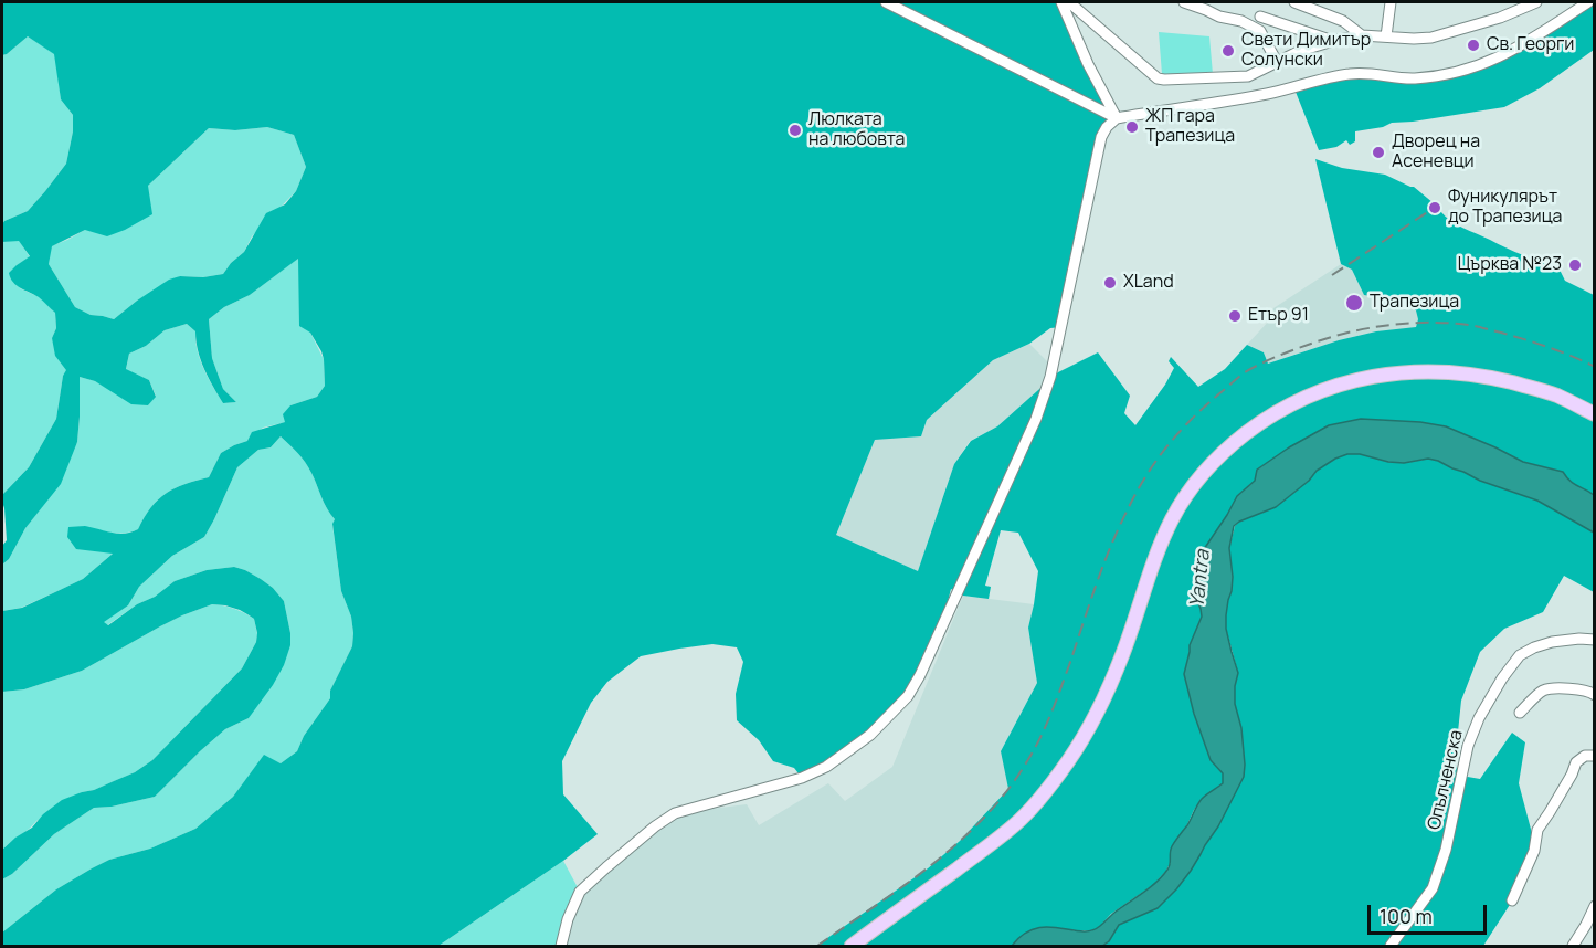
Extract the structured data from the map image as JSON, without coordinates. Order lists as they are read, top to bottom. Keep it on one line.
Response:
{"streets":{"street":["Опълченска"]},"water":["Yantra"],"places":["Св. Георги","Свети Димитър Солунски","ЖП гара Трапезица","Люлката на любовта","Дворец на Асеневци","Фуникулярът до Трапезица","Църква №23","XLand","Трапезица","Етър 91"],"scale_bar":"100 m"}
